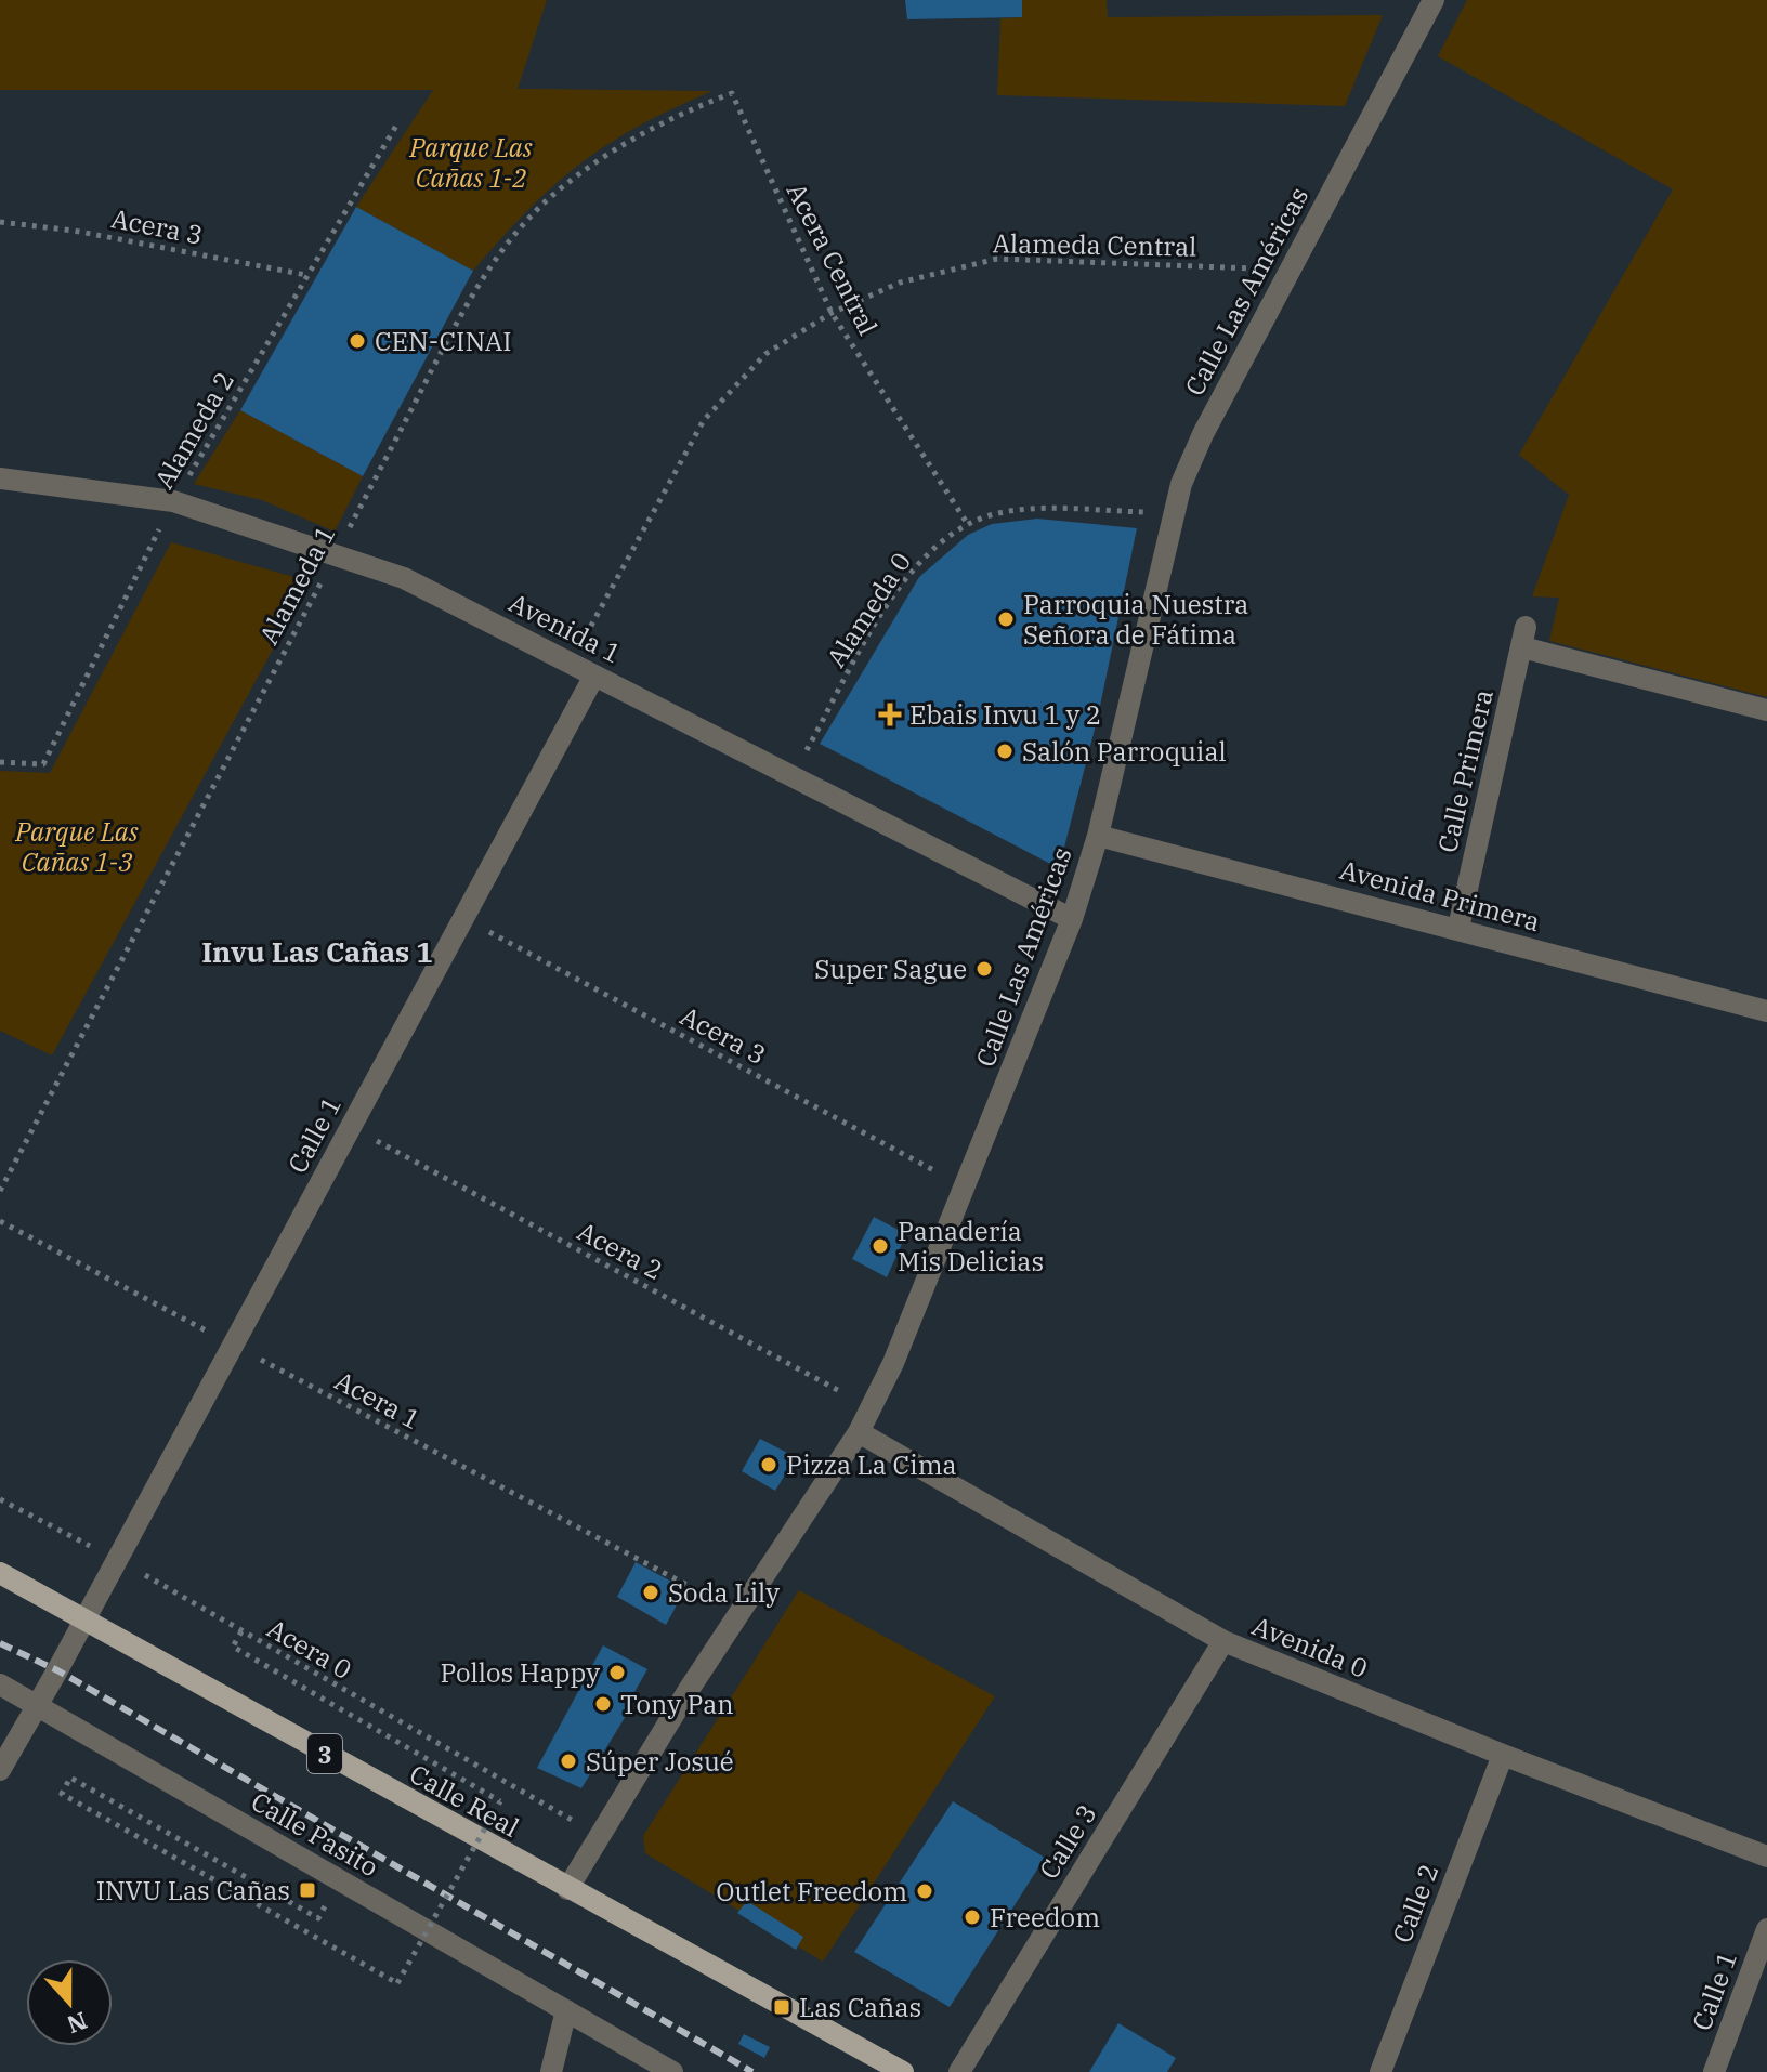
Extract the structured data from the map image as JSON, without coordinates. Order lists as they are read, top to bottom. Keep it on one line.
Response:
{"streets":{"main road":["3","Calle Real"],"street":["Calle Las Américas","Avenida 1","Calle Primera","Avenida Primera","Calle 1","Avenida 0","Calle Pasito","Calle 3","Calle 2"],"path":["Acera 3","Alameda Central","Acera Central","Alameda 2","Alameda 1","Alameda 0","Acera 2","Acera 1","Acera 0"]},"crossings":[["Acera 3","Calle Las Américas"],["Acera 3","Alameda 2"],["Acera 3","Calle 1"],["Alameda Central","Acera Central"],["Alameda Central","Calle Las Américas"],["Alameda Central","Avenida 1"],["Acera Central","Alameda 1"],["Acera Central","Alameda 0"],["Calle Las Américas","Alameda 0"],["Calle Las Américas","Avenida 1"],["Calle Las Américas","Avenida Primera"],["Calle Las Américas","Acera 2"],["Calle Las Américas","Acera 1"],["Calle Las Américas","Avenida 0"],["Calle Las Américas","Acera 0"],["Calle Las Américas","Calle Real"],["Alameda 2","Avenida 1"],["Alameda 1","Avenida 1"],["Alameda 0","Avenida 1"],["Avenida 1","Calle 1"],["Calle Primera","Avenida Primera"],["Calle 1","Acera 2"],["Calle 1","Acera 1"],["Calle 1","Acera 0"],["Calle 1","Calle Real"],["Calle 1","Calle Pasito"],["Avenida 0","Calle 3"],["Avenida 0","Calle 2"]],"districts":["Invu Las Cañas 1"],"parks":["Parque Las Cañas 1-2","Parque Las Cañas 1-3"],"places":{"other":["CEN-CINAI","Parroquia Nuestra Señora de Fátima","Salón Parroquial","Super Sague","Panadería Mis Delicias","Pizza La Cima","Soda Lily","Pollos Happy","Tony Pan","Súper Josué","Outlet Freedom","Freedom"],"health":["Ebais Invu 1 y 2"],"transit":["INVU Las Cañas","Las Cañas"]},"north":"bottom"}
